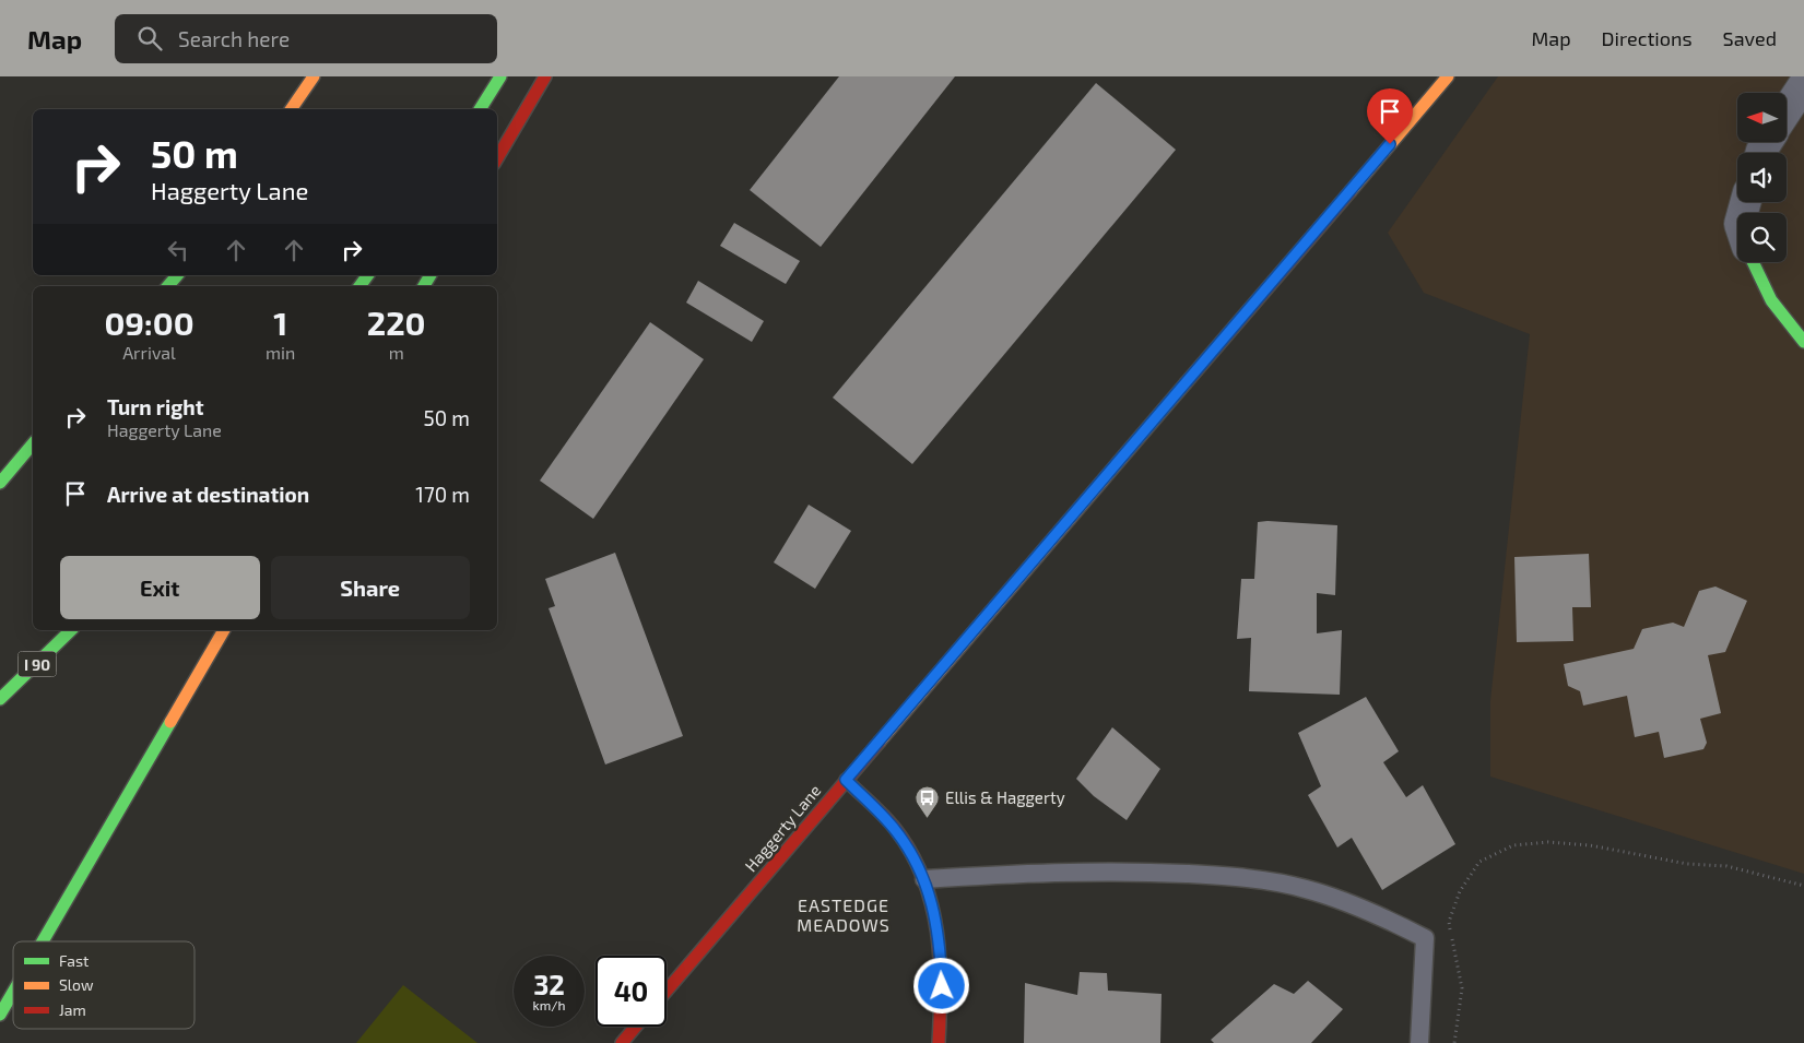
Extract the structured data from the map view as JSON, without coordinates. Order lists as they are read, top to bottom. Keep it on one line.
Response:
{"streets":{"main road":["I 90","Haggerty Lane"]},"districts":["EASTEDGE MEADOWS"],"places":{"bus stop":["Ellis & Haggerty"]},"legend":["Fast","Slow","Jam"],"north":"left","page":{"header":"Map","search":"Search here","nav":["Map","Directions","Saved"],"turn":["50 m","Haggerty Lane"],"eta":["09:00","Arrival","1","min","220","m"],"list":[{"name":"Turn right","note":"Haggerty Lane","value":"50 m"},{"name":"Arrive at destination","value":"170 m"}],"buttons":["Exit","Share"],"speed":"32 km/h","limit":"40"}}
